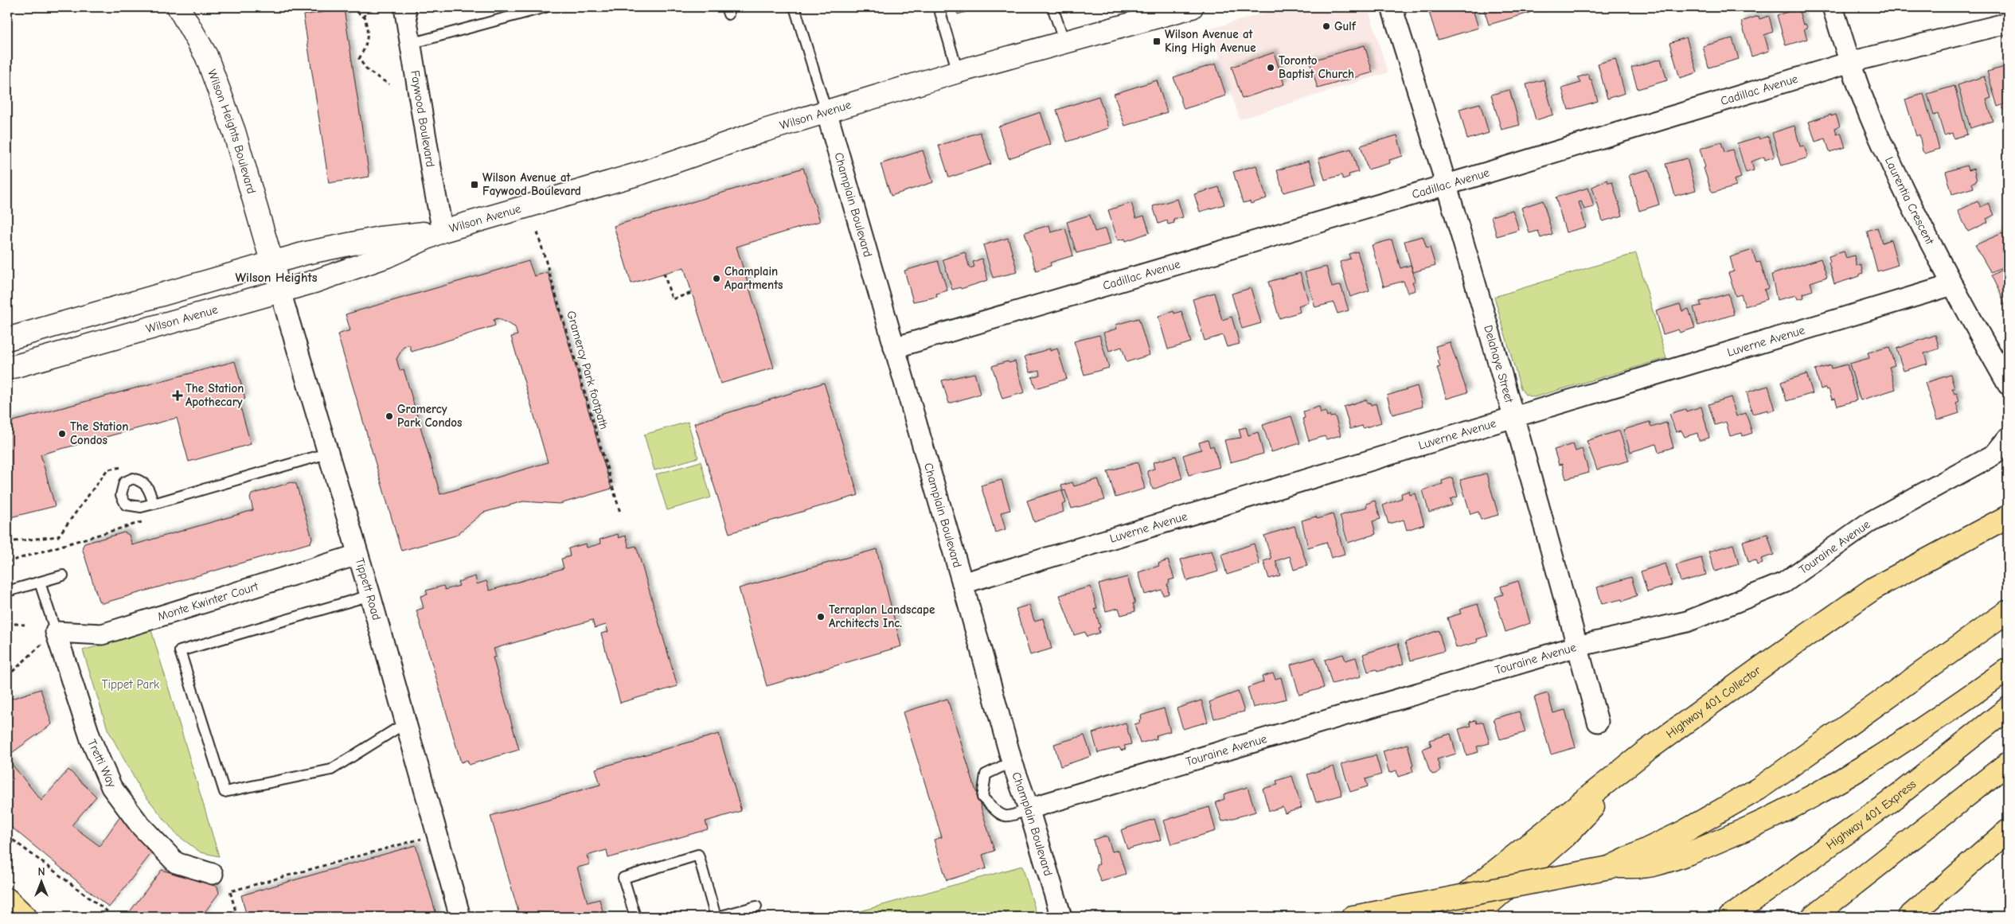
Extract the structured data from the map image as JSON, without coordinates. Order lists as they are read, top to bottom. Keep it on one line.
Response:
{"streets":{"highway":["Highway 401 Collector","Highway 401 Express"],"main road":["Wilson Avenue","Wilson Heights Boulevard","Tippett Road"],"street":["Cadillac Avenue","Faywood Boulevard","Laurentia Crescent","Champlain Boulevard","Luverne Avenue","Delahaye Street","Touraine Avenue","Monte Kwinter Court","Tretti Way"],"path":["Gramercy Park footpath"]},"crossings":[["Cadillac Avenue","Laurentia Crescent"],["Cadillac Avenue","Champlain Boulevard"],["Cadillac Avenue","Delahaye Street"],["Wilson Avenue","Faywood Boulevard"],["Wilson Avenue","Wilson Heights Boulevard"],["Wilson Avenue","Champlain Boulevard"],["Wilson Avenue","Tippett Road"],["Wilson Heights Boulevard","Tippett Road"],["Laurentia Crescent","Luverne Avenue"],["Champlain Boulevard","Luverne Avenue"],["Champlain Boulevard","Touraine Avenue"],["Luverne Avenue","Delahaye Street"],["Delahaye Street","Touraine Avenue"],["Tippett Road","Monte Kwinter Court"],["Monte Kwinter Court","Tretti Way"]],"districts":["Wilson Heights"],"parks":["Tippet Park"],"places":{"other":["Gulf","Toronto Baptist Church","Champlain Apartments","Gramercy Park Condos","The Station Condos","Terraplan Landscape Architects Inc."],"transit":["Wilson Avenue at King High Avenue","Wilson Avenue at Faywood Boulevard"],"health":["The Station Apothecary"]},"north":"top"}
